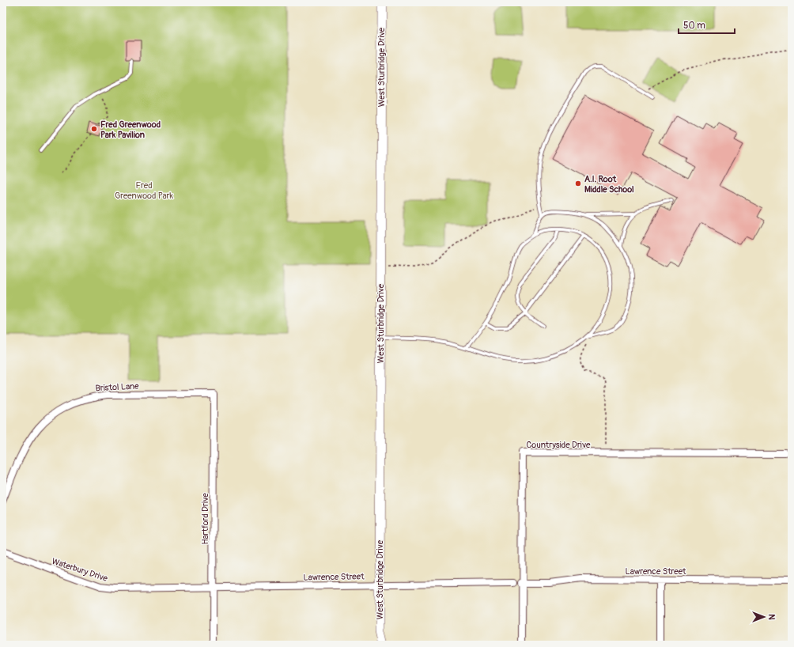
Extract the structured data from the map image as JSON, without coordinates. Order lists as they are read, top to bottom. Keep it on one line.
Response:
{"streets":{"street":["West Sturbridge Drive","Bristol Lane","Countryside Drive","Hartford Drive","Waterbury Drive","Lawrence Street"]},"crossings":[["West Sturbridge Drive","Lawrence Street"],["Bristol Lane","Hartford Drive"],["Countryside Drive","Lawrence Street"],["Hartford Drive","Waterbury Drive"],["Hartford Drive","Lawrence Street"],["Waterbury Drive","Lawrence Street"]],"parks":["Fred Greenwood Park"],"places":["Fred Greenwood Park Pavilion","A.I. Root Middle School"],"scale_bar":"50 m","north":"right"}
